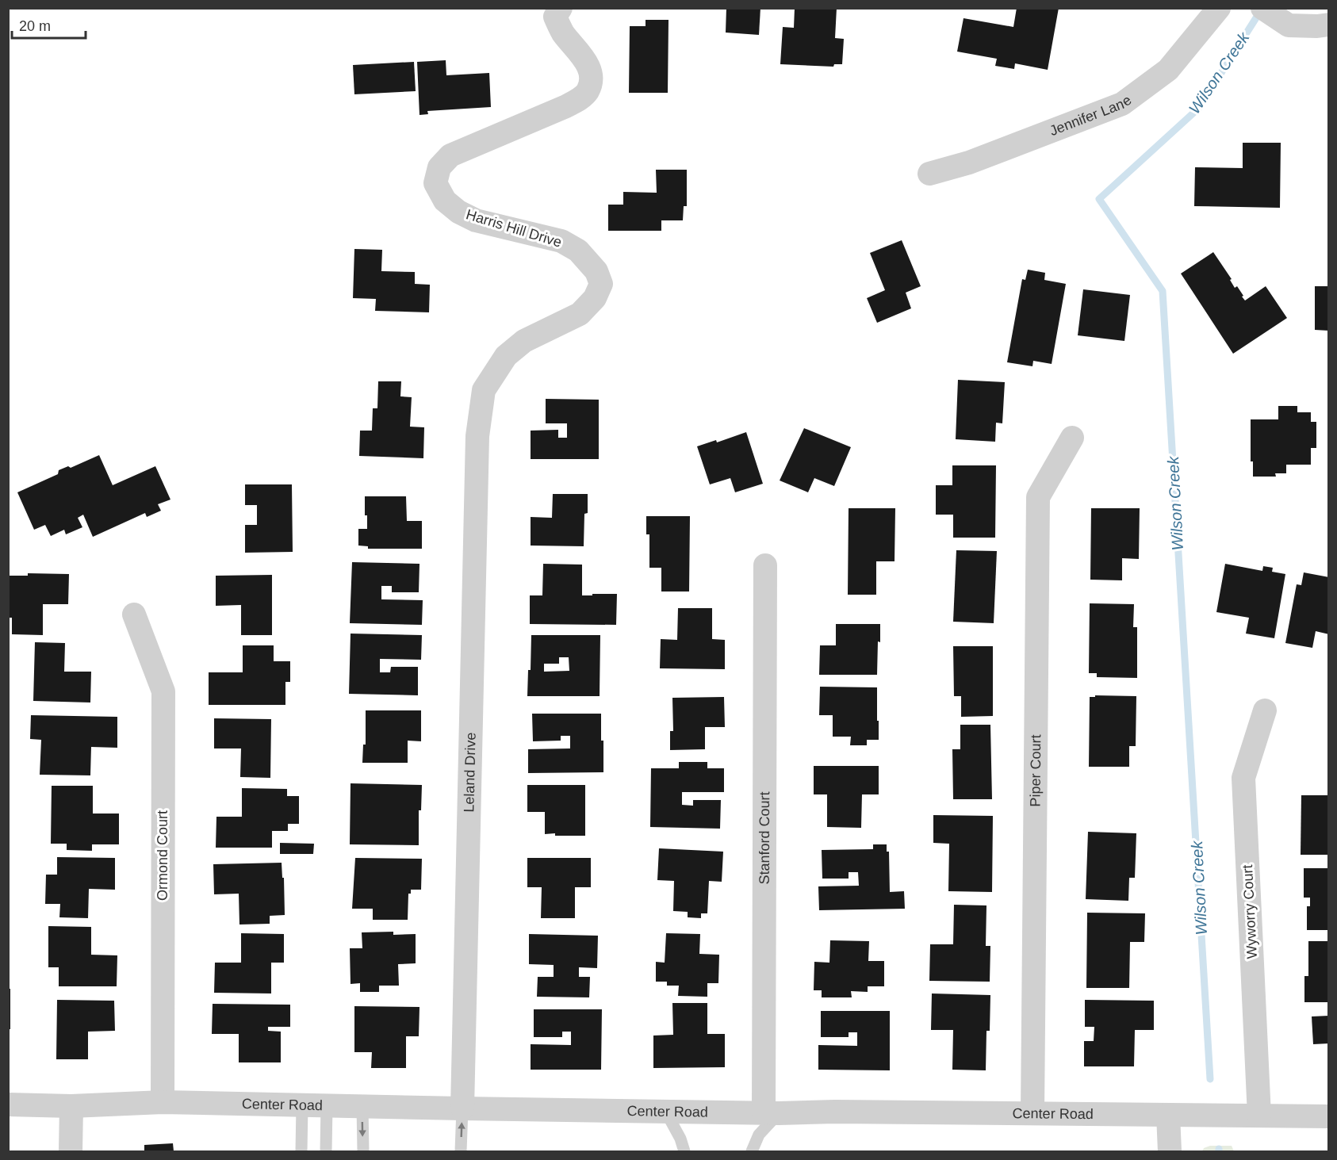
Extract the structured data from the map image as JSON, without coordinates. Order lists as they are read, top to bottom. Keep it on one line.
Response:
{"streets":{"street":["Jennifer Lane","Harris Hill Drive","Piper Court","Leland Drive","Stanford Court","Ormond Court","Wyworry Court","Center Road"]},"crossings":[["Harris Hill Drive","Leland Drive"],["Piper Court","Center Road"],["Leland Drive","Center Road"],["Stanford Court","Center Road"],["Ormond Court","Center Road"],["Wyworry Court","Center Road"]],"water":["Wilson Creek"],"scale_bar":"20 m"}
